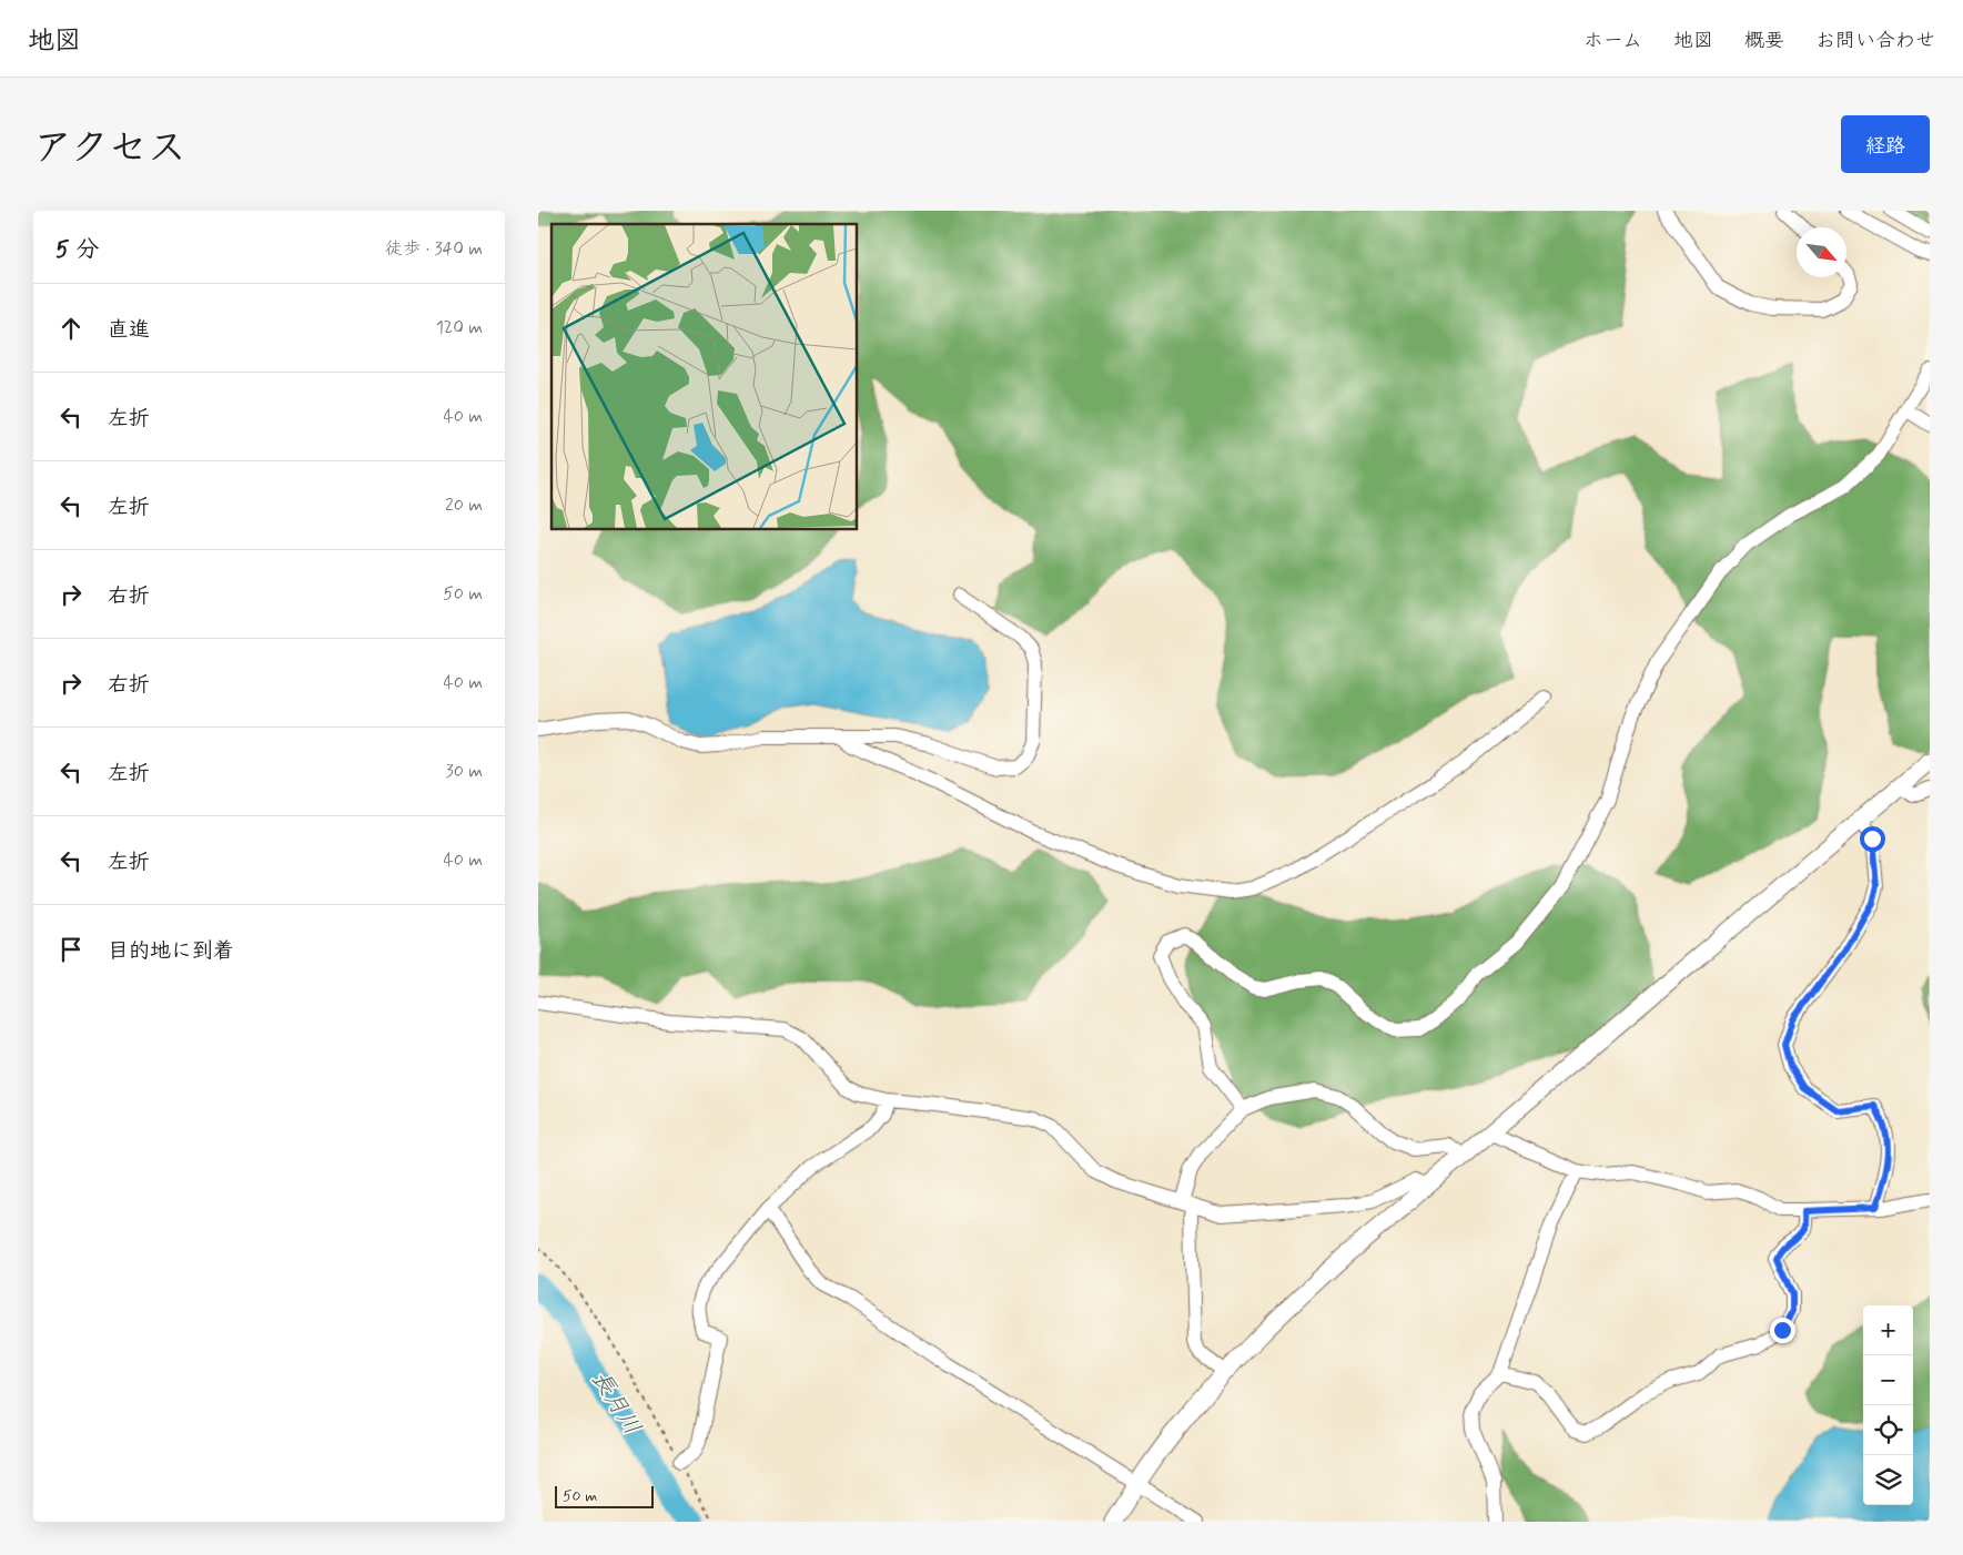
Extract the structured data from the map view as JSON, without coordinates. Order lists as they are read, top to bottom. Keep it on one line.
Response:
{"water":["長月川"],"scale_bar":"50 m","north":"bottom right","page":{"header":"地図","nav":["ホーム","地図","概要","お問い合わせ"],"title":"アクセス","buttons":"経路","heading":["5 分","徒歩 · 340 m"],"list":[["直進","120 m"],["左折","40 m"],["左折","20 m"],["右折","50 m"],["右折","40 m"],["左折","30 m"],["左折","40 m"],"目的地に到着"],"map_buttons":["+","−"],"scale":"50 m"}}
